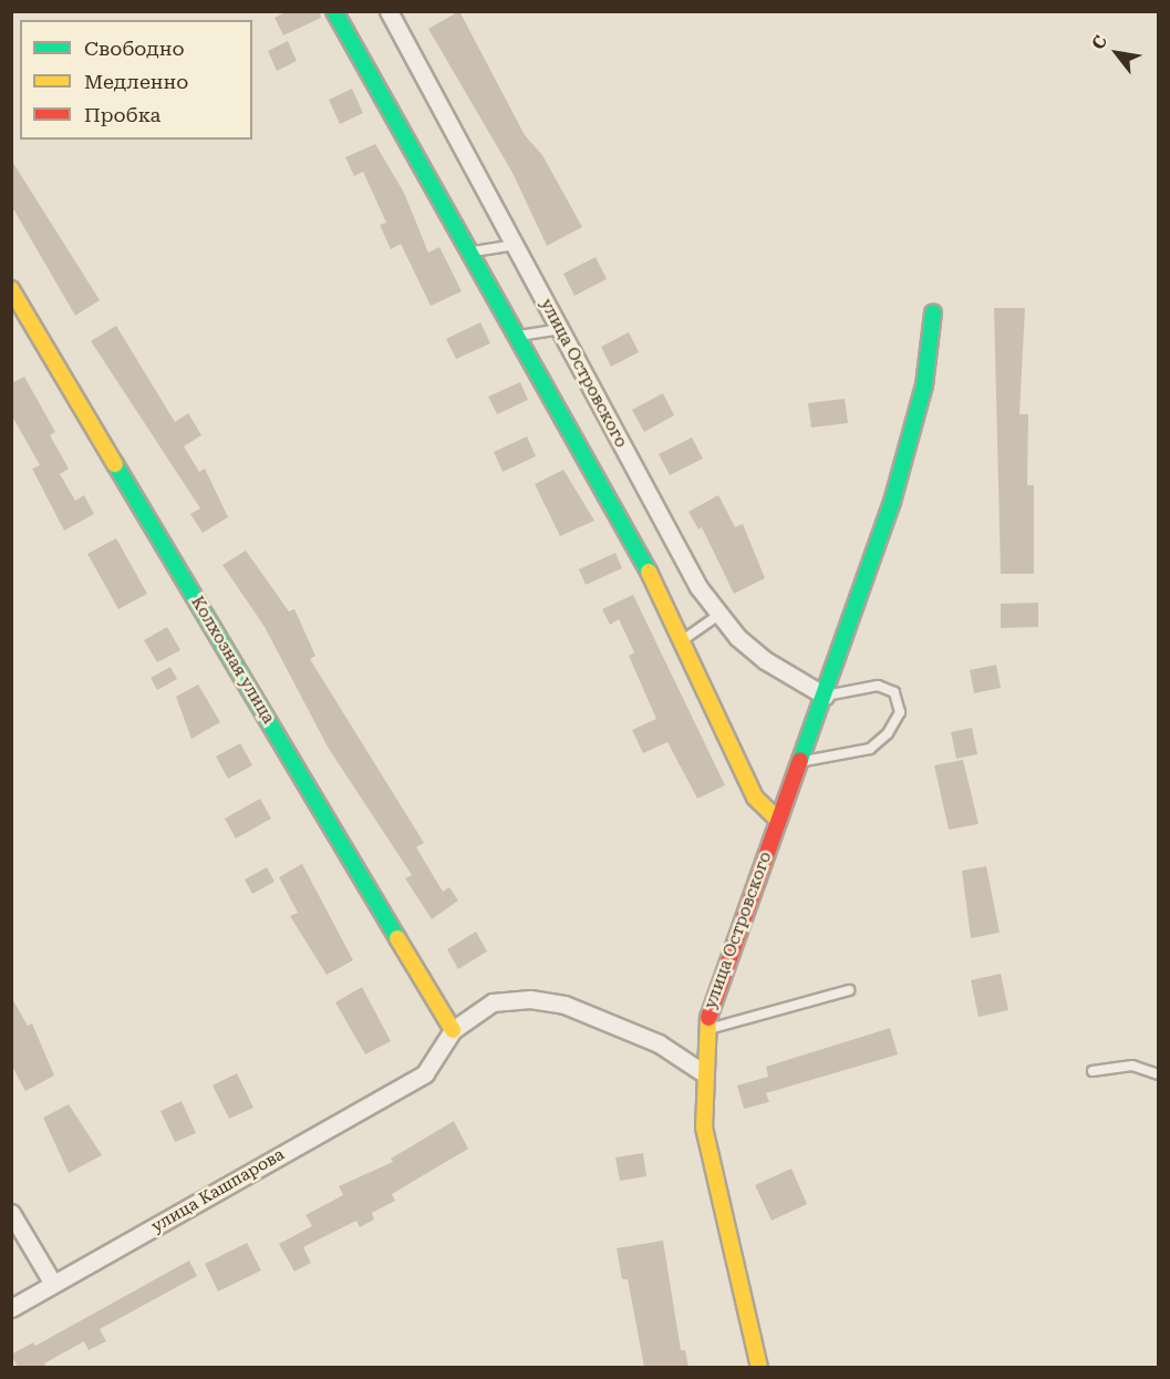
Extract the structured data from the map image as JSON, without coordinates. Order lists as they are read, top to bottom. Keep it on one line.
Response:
{"streets":{"street":["улица Островского","Колхозная улица","улица Кашпарова"]},"crossings":[["Колхозная улица","улица Кашпарова"]],"legend":["Свободно","Медленно","Пробка"],"north":"top left"}
